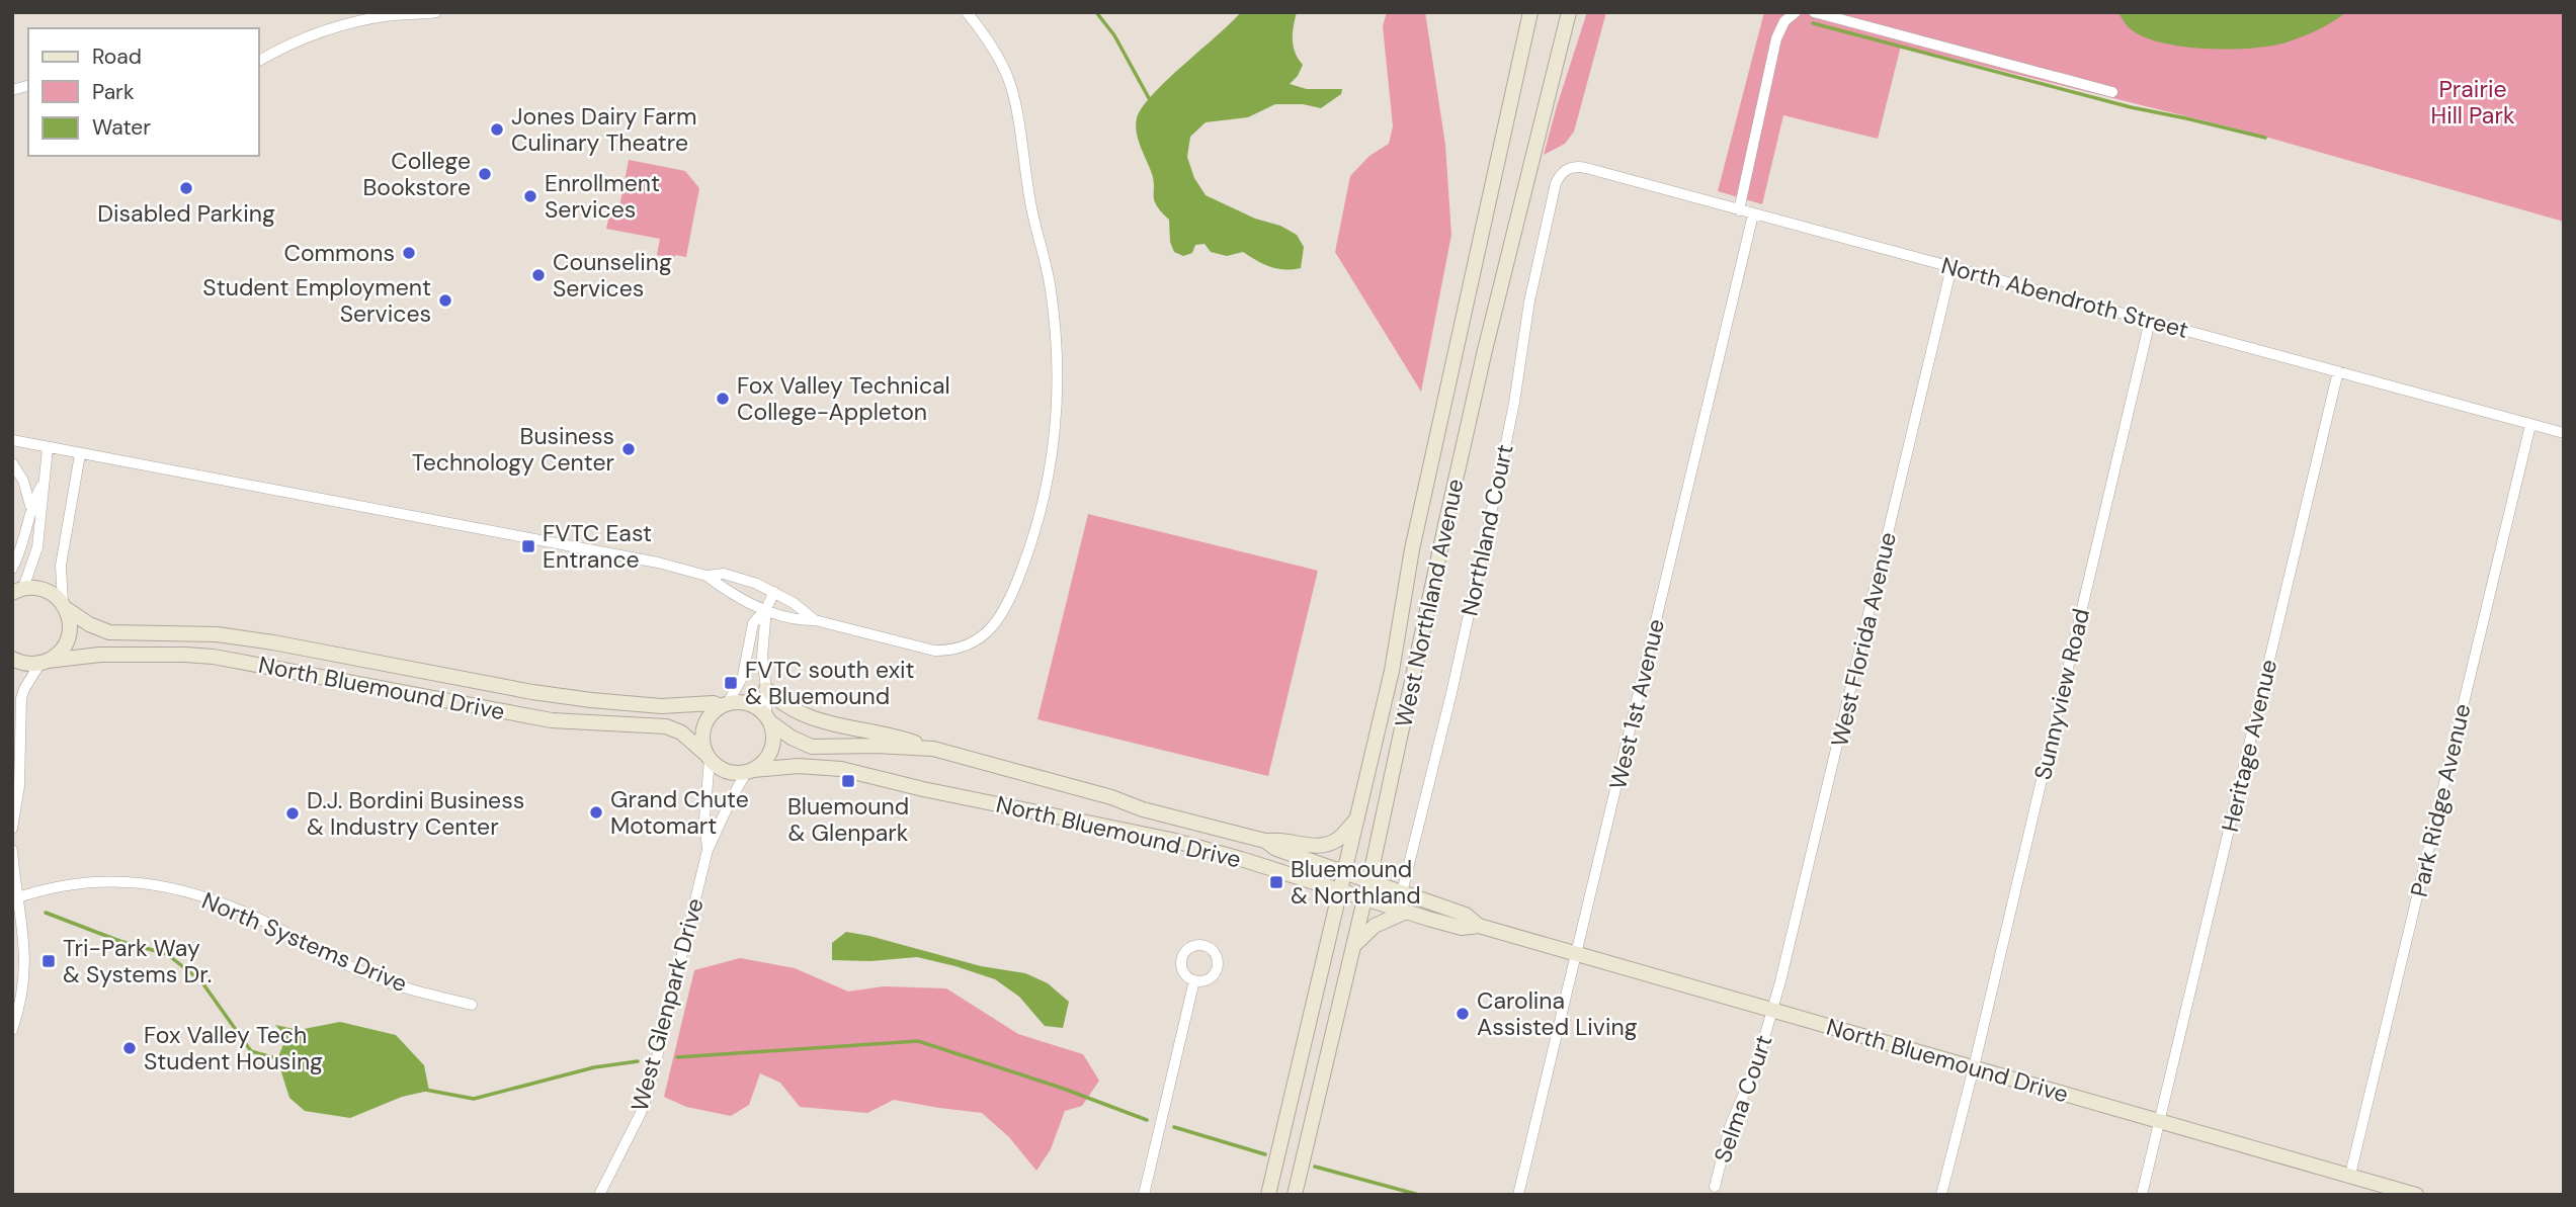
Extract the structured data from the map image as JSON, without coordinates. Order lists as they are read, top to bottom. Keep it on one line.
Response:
{"streets":{"main road":["West Northland Avenue","North Bluemound Drive"],"street":["North Abendroth Street","Northland Court","West Florida Avenue","Sunnyview Road","West 1st Avenue","Heritage Avenue","Park Ridge Avenue","North Systems Drive","West Glenpark Drive","Selma Court"]},"crossings":[["North Abendroth Street","Northland Court"],["North Abendroth Street","West Florida Avenue"],["North Abendroth Street","Sunnyview Road"],["North Abendroth Street","West 1st Avenue"],["North Abendroth Street","Heritage Avenue"],["North Abendroth Street","Park Ridge Avenue"],["Northland Court","North Bluemound Drive"],["West Northland Avenue","North Bluemound Drive"],["West Florida Avenue","North Bluemound Drive"],["West Florida Avenue","Selma Court"],["North Bluemound Drive","Sunnyview Road"],["North Bluemound Drive","West 1st Avenue"],["North Bluemound Drive","Heritage Avenue"],["North Bluemound Drive","Park Ridge Avenue"],["North Bluemound Drive","West Glenpark Drive"],["North Bluemound Drive","Selma Court"]],"parks":["Prairie Hill Park"],"places":{"other":["Jones Dairy Farm Culinary Theatre","College Bookstore","Disabled Parking","Enrollment Services","Commons","Counseling Services","Student Employment Services","Fox Valley Technical College-Appleton","Business Technology Center","Grand Chute Motomart","D.J. Bordini Business & Industry Center","Carolina Assisted Living","Fox Valley Tech Student Housing"],"transit":["FVTC East Entrance","FVTC south exit & Bluemound","Bluemound & Glenpark","Bluemound & Northland","Tri-Park Way & Systems Dr."]},"legend":["Road","Park","Water"]}
